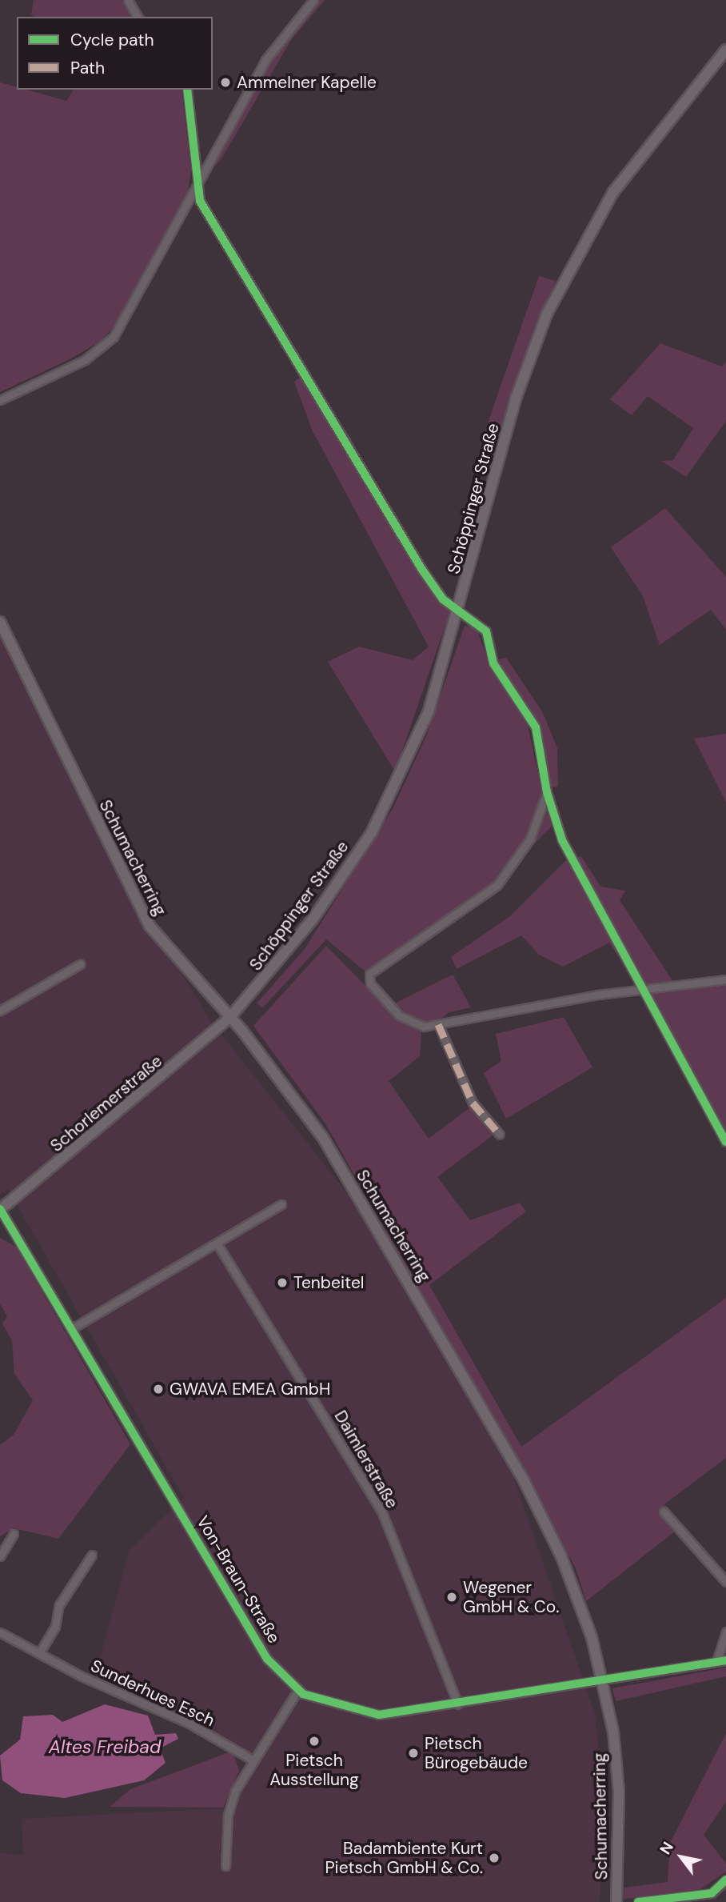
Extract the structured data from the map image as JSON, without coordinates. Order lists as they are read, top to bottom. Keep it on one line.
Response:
{"streets":{"main road":["Schöppinger Straße","Schumacherring","Schorlemerstraße"],"street":["Daimlerstraße","Von-Braun-Straße","Sunderhues Esch"]},"crossings":[["Schöppinger Straße","Schumacherring"],["Schöppinger Straße","Schorlemerstraße"],["Schumacherring","Schorlemerstraße"],["Schumacherring","Von-Braun-Straße"],["Schorlemerstraße","Von-Braun-Straße"],["Daimlerstraße","Von-Braun-Straße"]],"water":["Altes Freibad"],"places":["Ammelner Kapelle","Tenbeitel","GWAVA EMEA GmbH","Wegener GmbH & Co.","Pietsch Ausstellung","Pietsch Bürogebäude","Badambiente Kurt Pietsch GmbH & Co."],"legend":["Cycle path","Path"],"north":"top left"}
